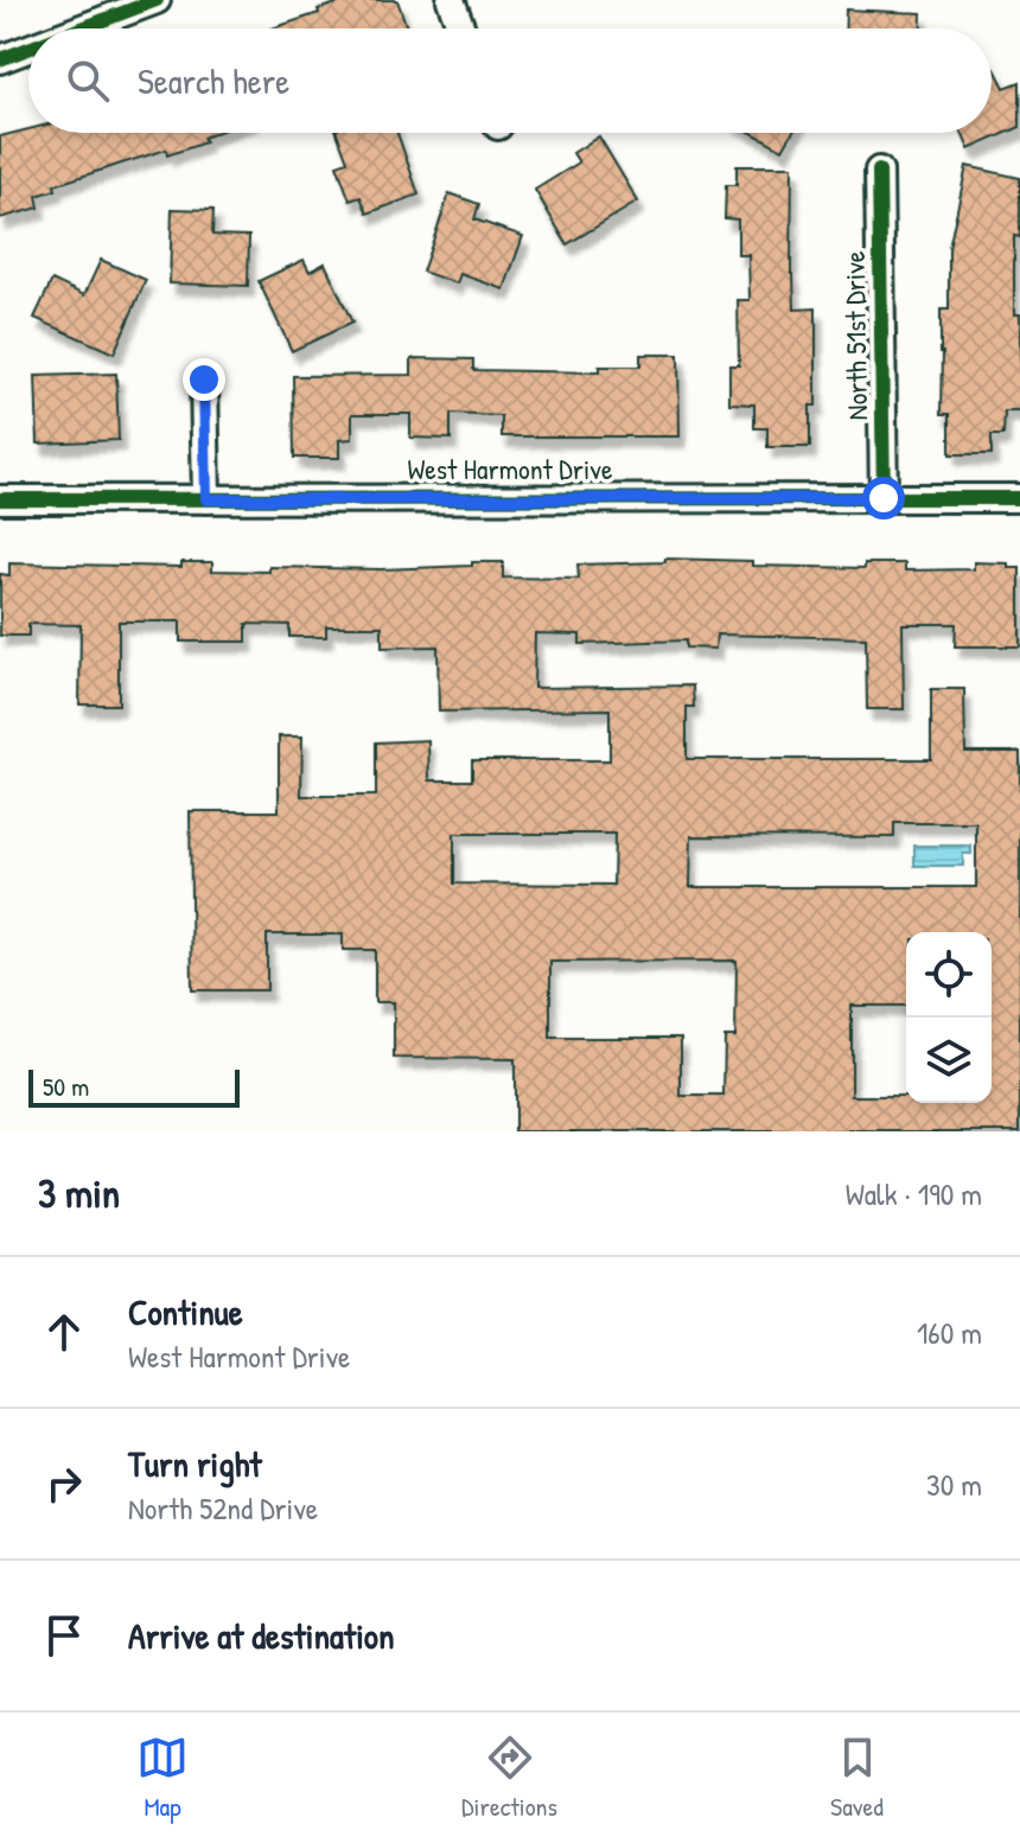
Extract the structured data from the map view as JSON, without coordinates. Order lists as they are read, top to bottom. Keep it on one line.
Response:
{"streets":{"street":["North 51st Drive","West Harmont Drive"]},"crossings":[["North 51st Drive","West Harmont Drive"]],"scale_bar":"50 m","page":{"search":"Search here","scale":"50 m","heading":["3 min","Walk · 190 m"],"list":[["Continue","West Harmont Drive","160 m"],["Turn right","North 52nd Drive","30 m"],"Arrive at destination"],"nav":["Map","Directions","Saved"]}}
